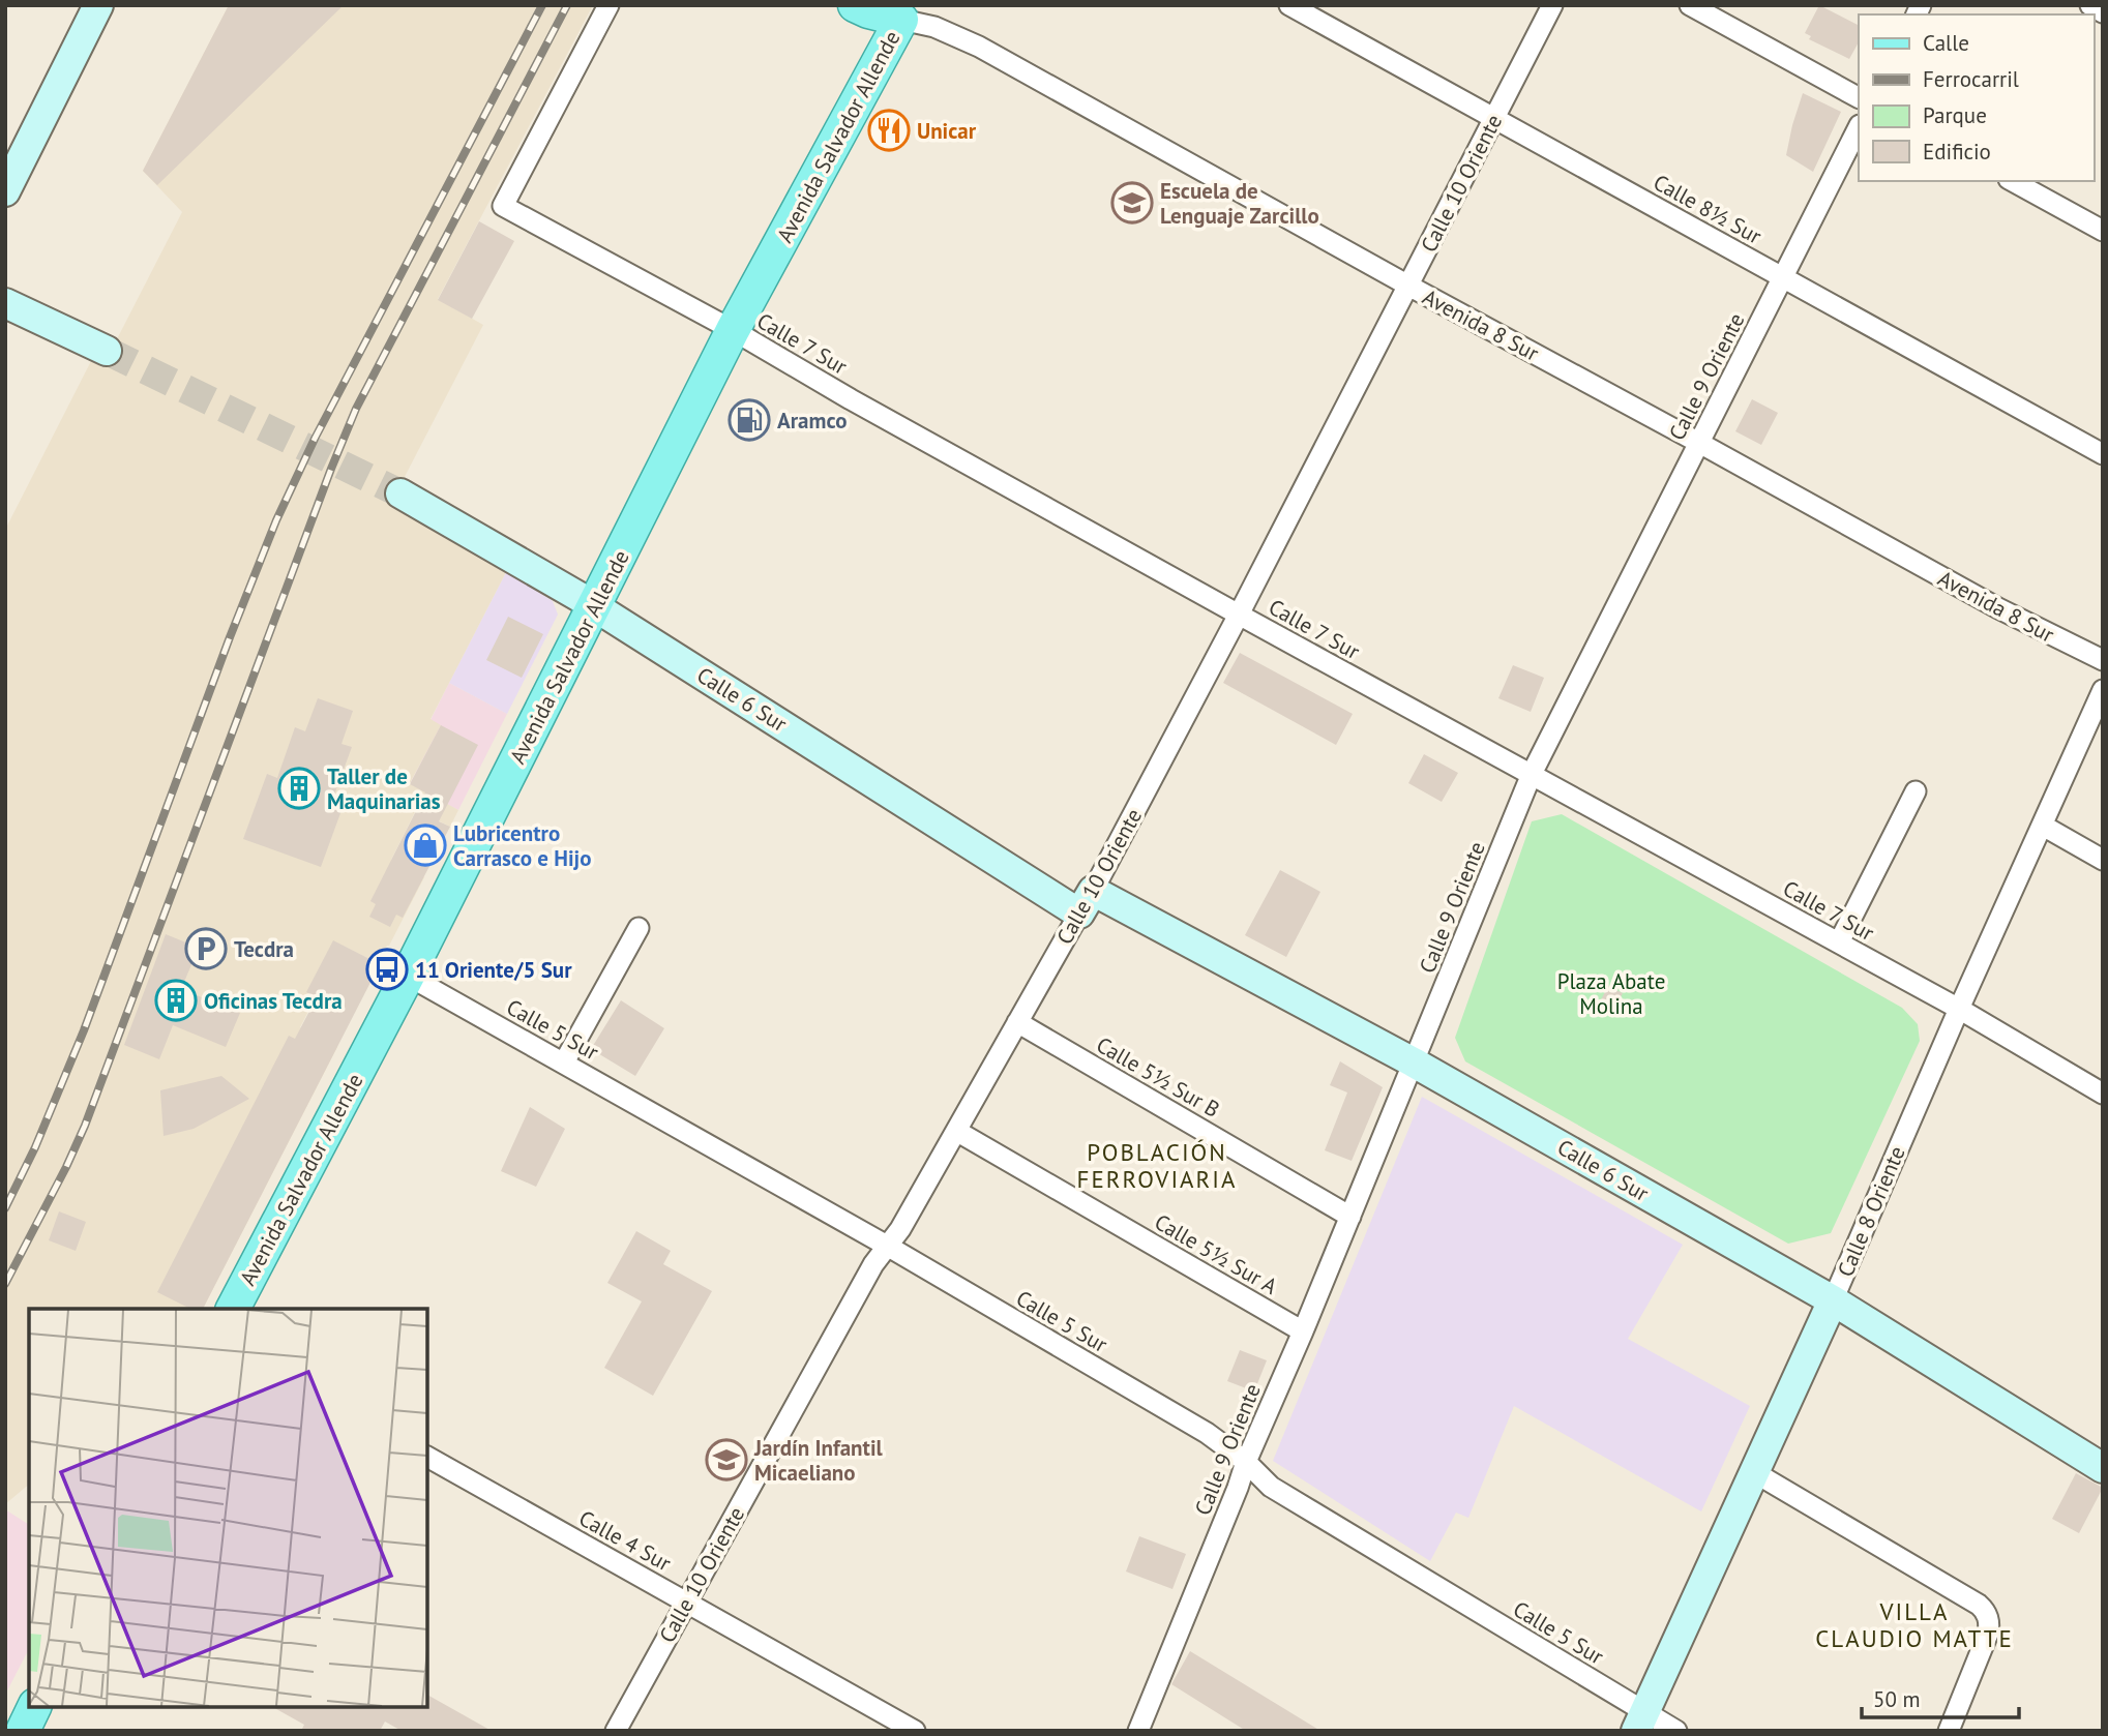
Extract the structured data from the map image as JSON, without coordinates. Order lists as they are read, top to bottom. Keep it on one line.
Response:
{"streets":{"main road":["Avenida Salvador Allende","Avenida 8 Sur"],"street":["Calle 10 Oriente","Calle 8½ Sur","Calle 7 Sur","Calle 9 Oriente","Calle 6 Sur","Calle 5 Sur","Calle 5½ Sur B","Calle 8 Oriente","Calle 5½ Sur A","Calle 4 Sur"]},"crossings":[["Avenida Salvador Allende","Avenida 8 Sur"],["Avenida Salvador Allende","Calle 7 Sur"],["Avenida Salvador Allende","Calle 6 Sur"],["Avenida Salvador Allende","Calle 5 Sur"],["Calle 10 Oriente","Calle 8½ Sur"],["Calle 10 Oriente","Avenida 8 Sur"],["Calle 10 Oriente","Calle 7 Sur"],["Calle 10 Oriente","Calle 6 Sur"],["Calle 10 Oriente","Calle 5 Sur"],["Calle 10 Oriente","Calle 5½ Sur B"],["Calle 10 Oriente","Calle 5½ Sur A"],["Calle 10 Oriente","Calle 4 Sur"],["Calle 8½ Sur","Calle 9 Oriente"],["Avenida 8 Sur","Calle 9 Oriente"],["Calle 7 Sur","Calle 9 Oriente"],["Calle 7 Sur","Calle 8 Oriente"],["Calle 9 Oriente","Calle 6 Sur"],["Calle 9 Oriente","Calle 5 Sur"],["Calle 9 Oriente","Calle 5½ Sur B"],["Calle 9 Oriente","Calle 5½ Sur A"],["Calle 6 Sur","Calle 8 Oriente"],["Calle 5 Sur","Calle 8 Oriente"]],"districts":["POBLACIÓN FERROVIARIA","VILLA CLAUDIO MATTE"],"parks":["Plaza Abate Molina"],"places":{"restaurant":["Unicar"],"school or university":["Escuela de Lenguaje Zarcillo","Jardín Infantil Micaeliano"],"fuel station":["Aramco"],"building":["Taller de Maquinarias","Oficinas Tecdra"],"shop":["Lubricentro Carrasco e Hijo"],"parking":["Tecdra"],"bus stop":["11 Oriente/5 Sur"]},"legend":["Calle","Ferrocarril","Parque","Edificio"],"scale_bar":"50 m"}
